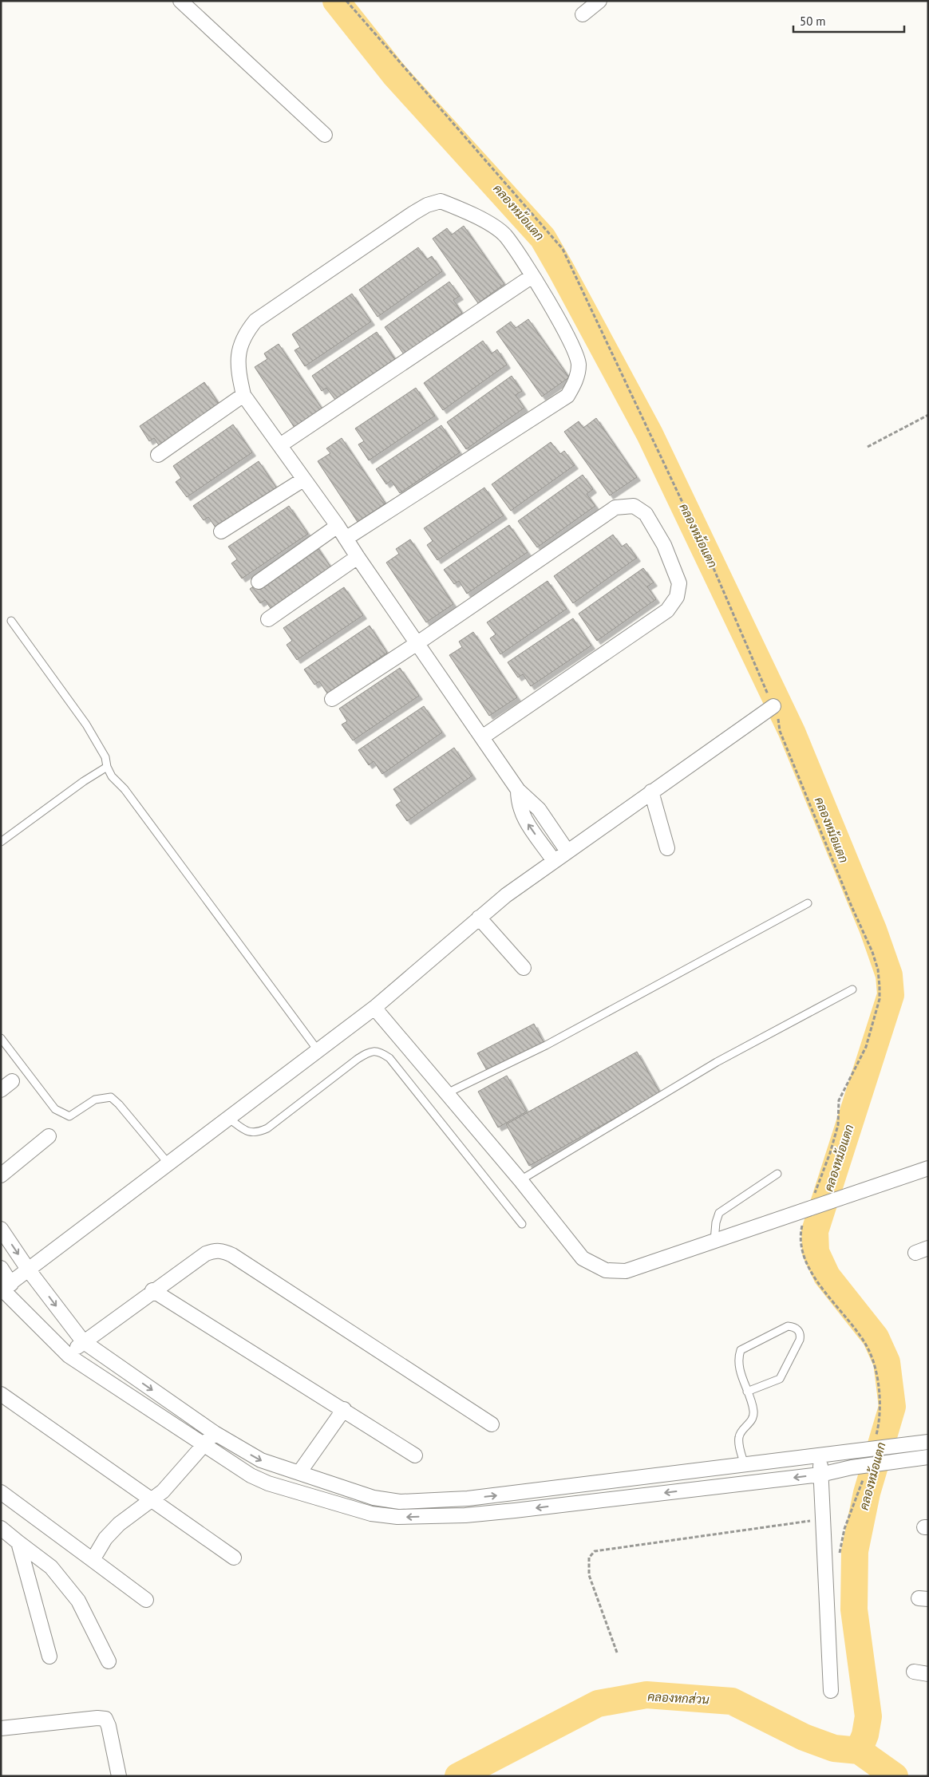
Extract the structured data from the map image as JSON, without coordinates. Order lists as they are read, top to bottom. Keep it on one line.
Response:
{"water":["คลองหม้อแตก","คลองหกส่วน"],"scale_bar":"50 m"}
